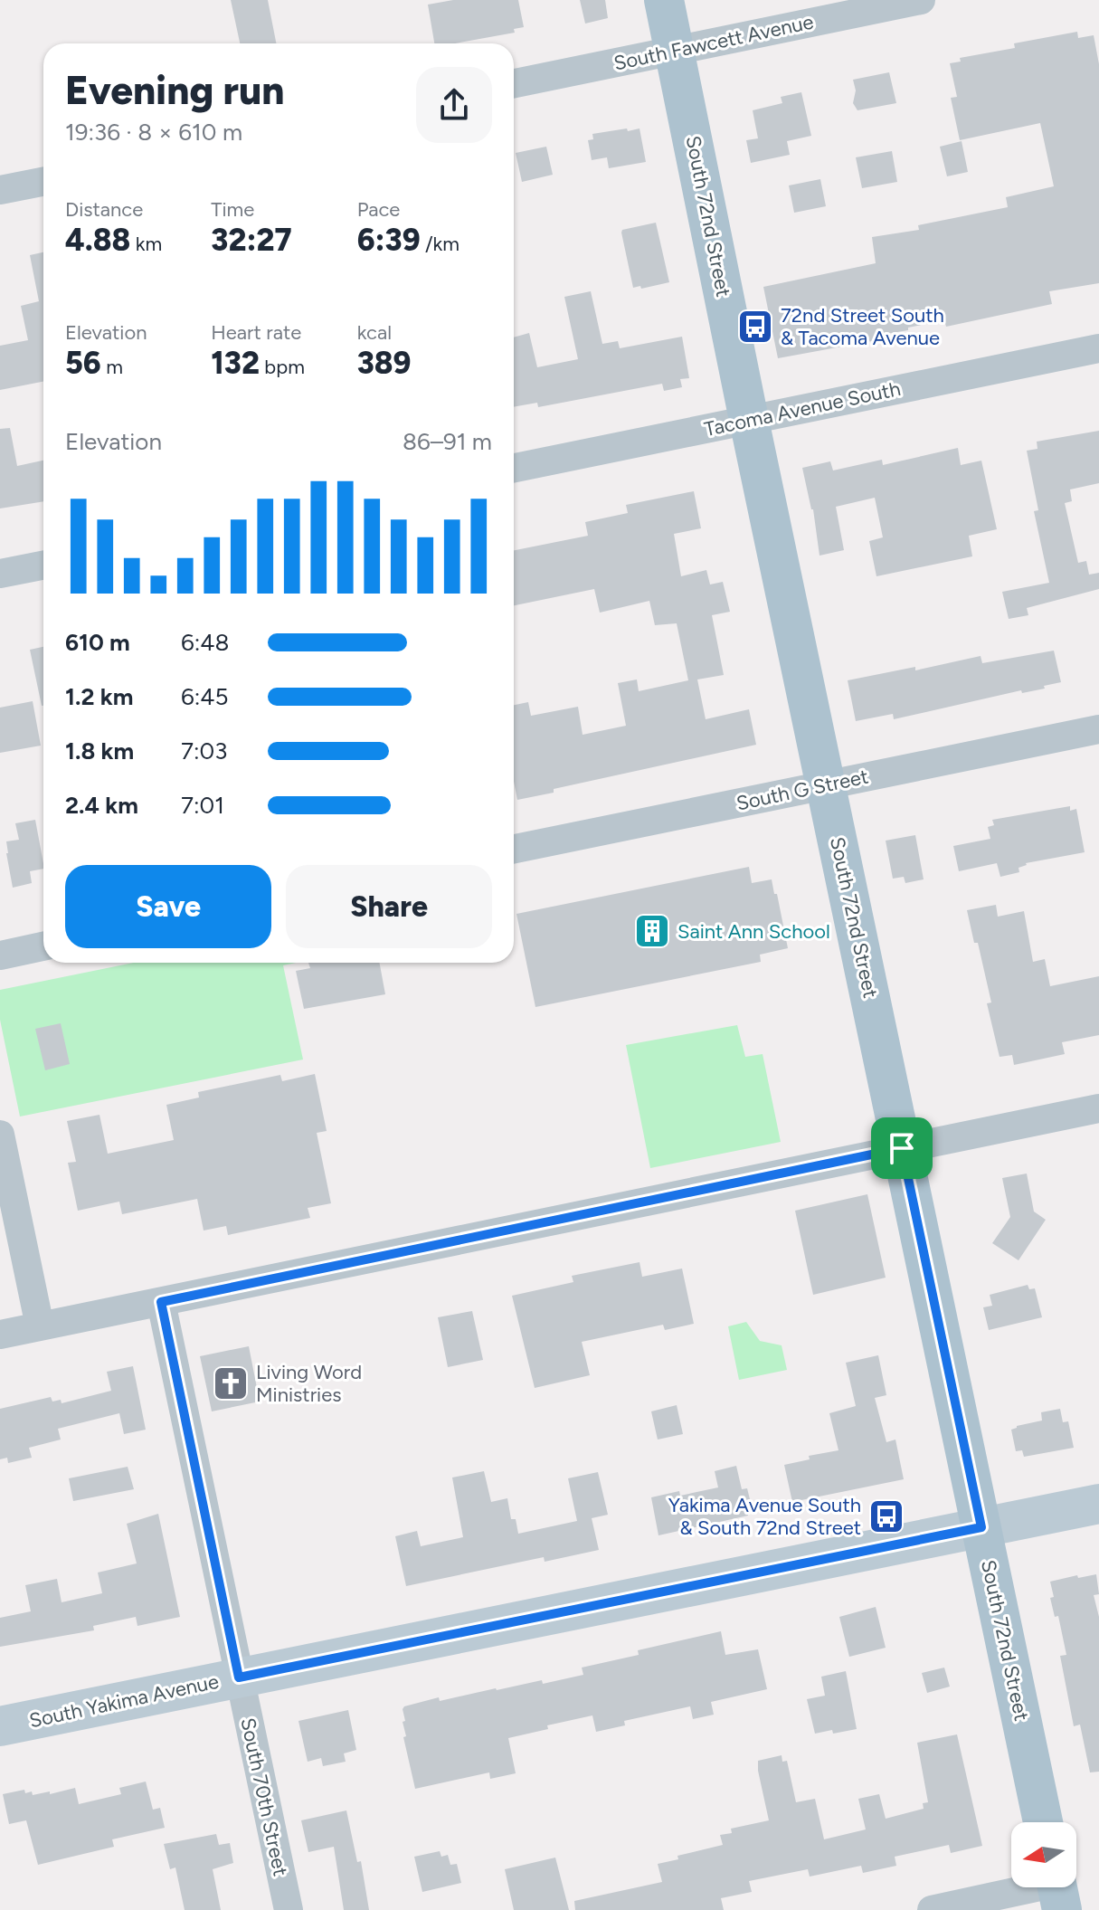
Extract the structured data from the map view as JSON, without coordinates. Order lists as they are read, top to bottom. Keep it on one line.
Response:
{"streets":{"main road":["South 72nd Street","South Yakima Avenue"],"street":["South Fawcett Avenue","Tacoma Avenue South","South G Street","South 70th Street"]},"crossings":[["South Fawcett Avenue","South 72nd Street"],["South 72nd Street","Tacoma Avenue South"],["South 72nd Street","South G Street"],["South 72nd Street","South Yakima Avenue"],["South Yakima Avenue","South 70th Street"]],"places":{"bus stop":["72nd Street South & Tacoma Avenue","Yakima Avenue South & South 72nd Street"],"building":["Saint Ann School"],"church":["Living Word Ministries"]},"north":"left","page":{"heading":["Evening run","19:36 · 8 × 610 m"],"stats":[["Distance","4.88 km"],["Time","32:27"],["Pace","6:39 /km"],["Elevation","56 m"],["Heart rate","132 bpm"],["kcal","389"]],"chart":["Elevation","86–91 m"],"list":[{"name":"610 m","note":"6:48"},{"name":"1.2 km","note":"6:45"},{"name":"1.8 km","note":"7:03"},{"name":"2.4 km","note":"7:01"}],"buttons":["Save","Share"]}}
